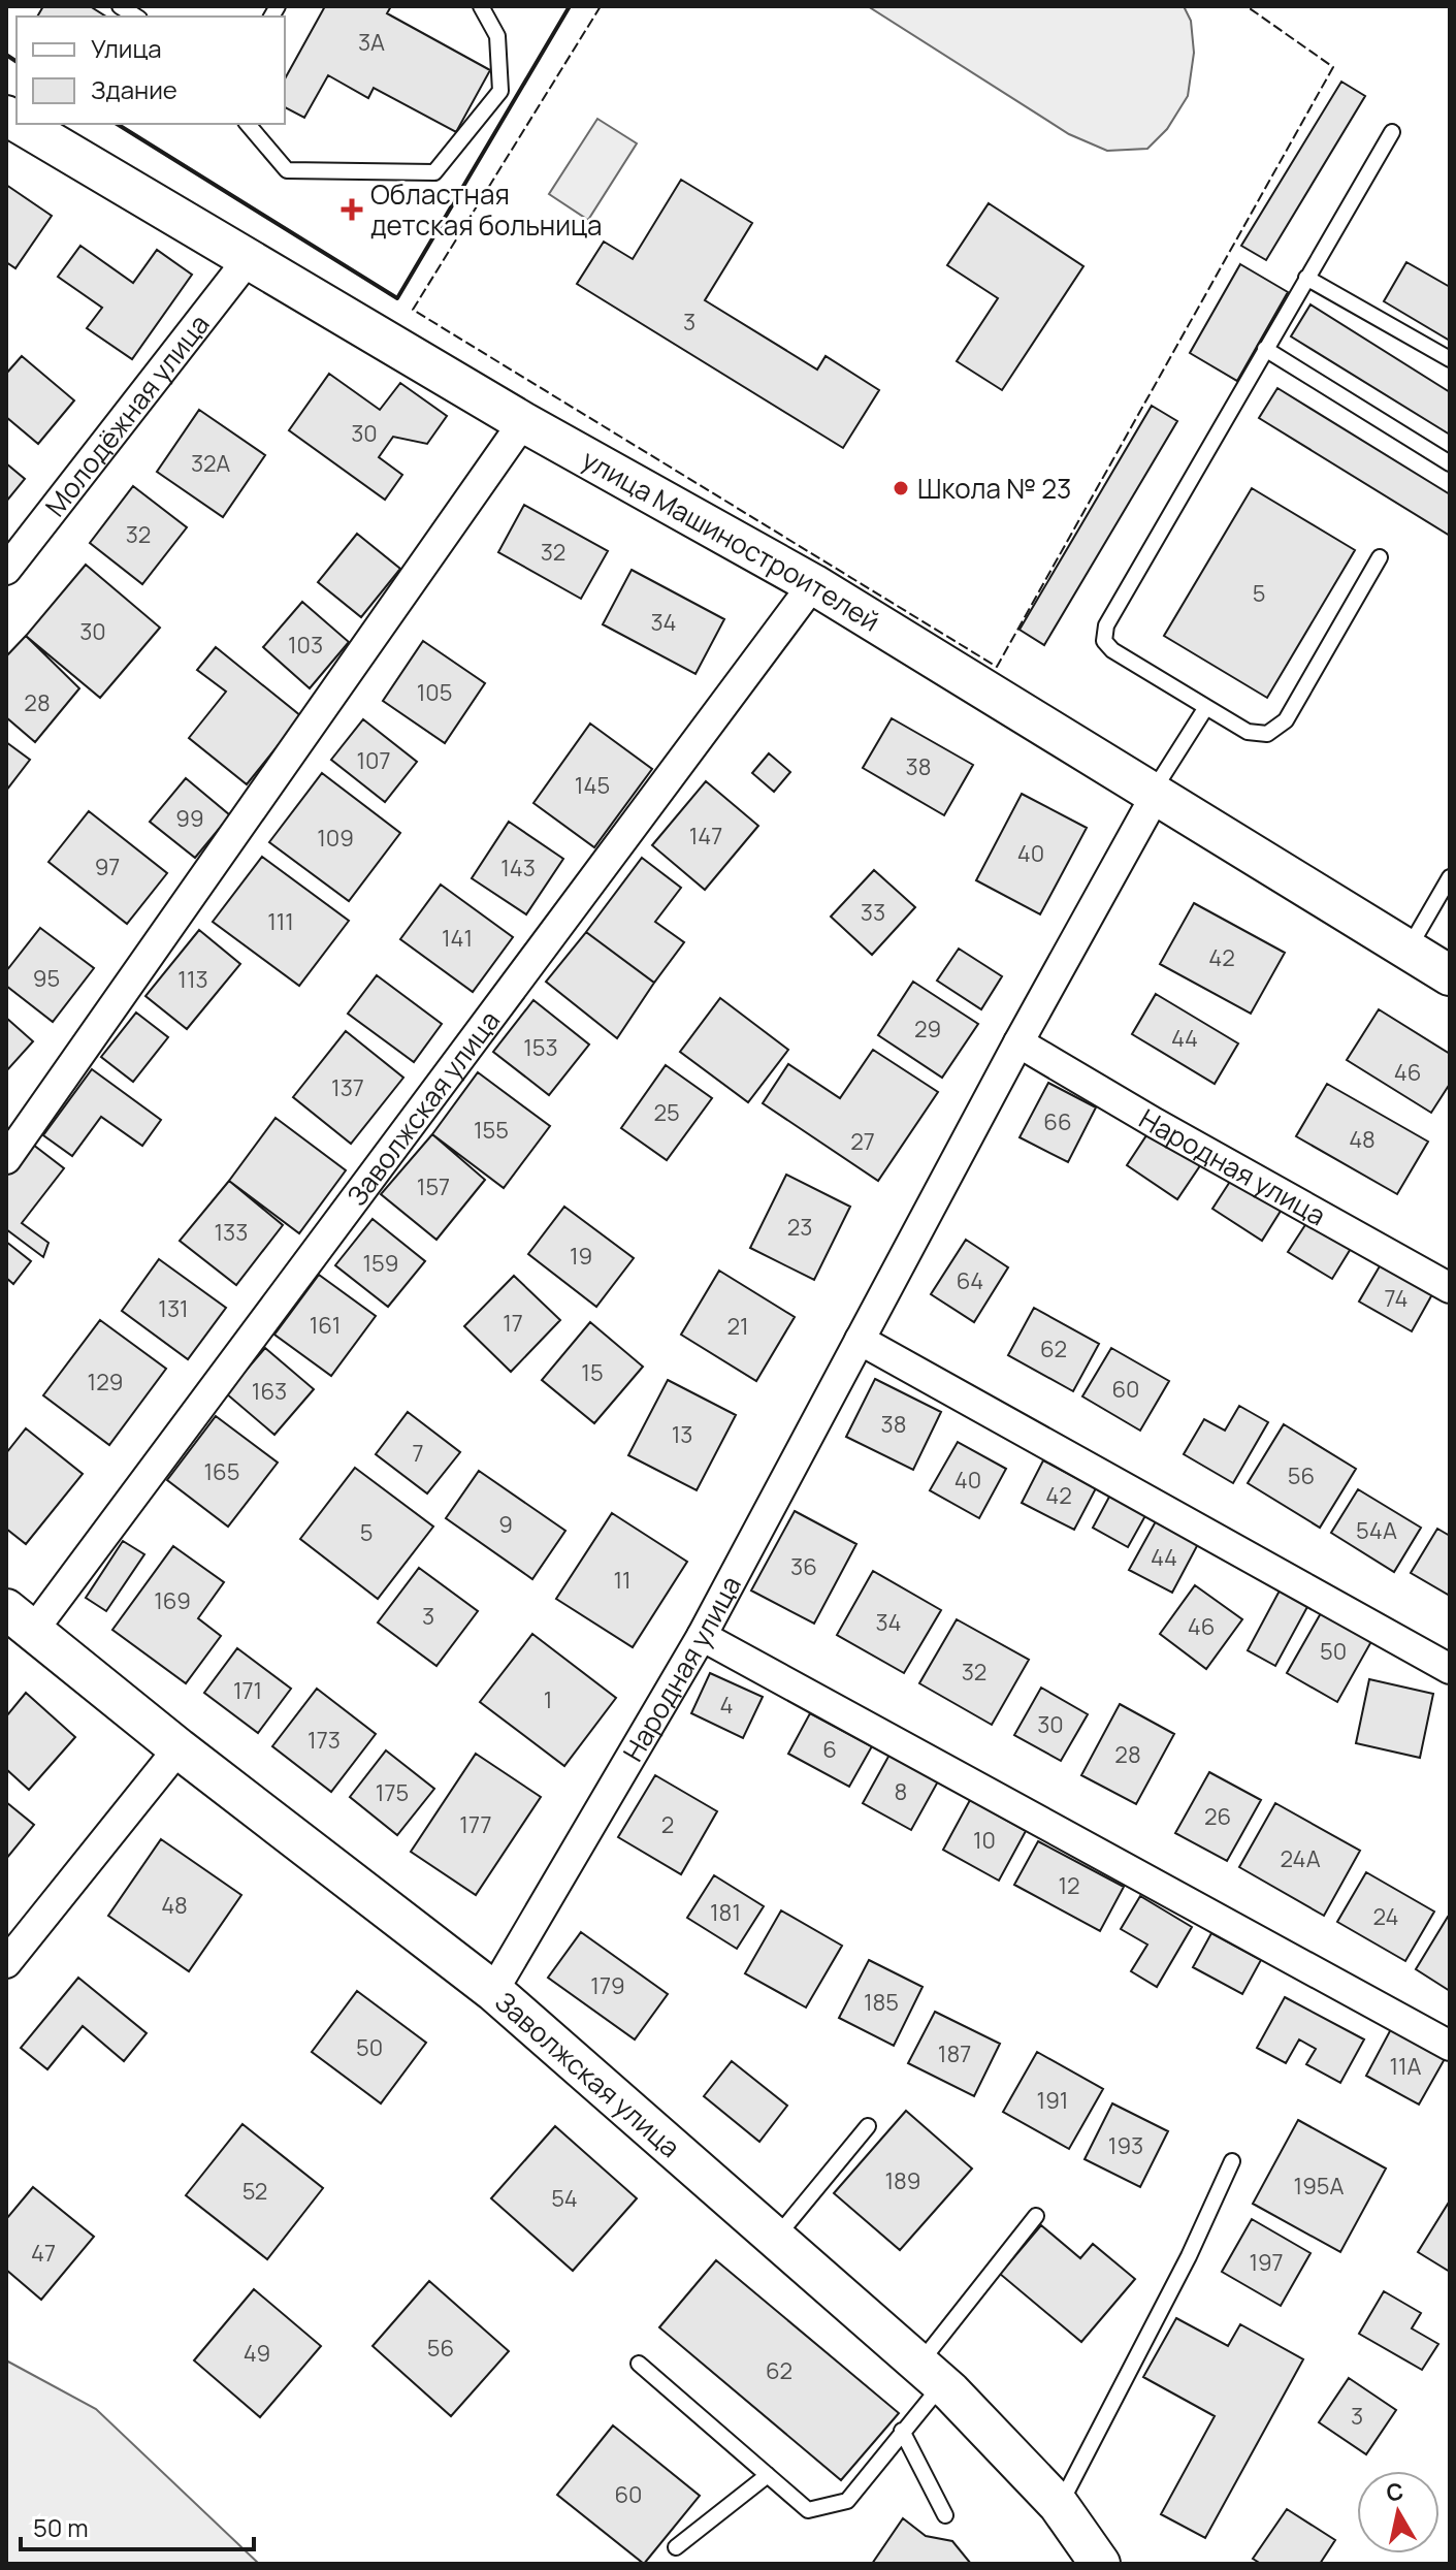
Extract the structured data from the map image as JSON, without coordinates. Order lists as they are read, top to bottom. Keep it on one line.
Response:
{"streets":{"street":["Молодёжная улица","улица Машиностроителей","Заволжская улица","Народная улица"]},"crossings":[["Молодёжная улица","улица Машиностроителей"],["улица Машиностроителей","Заволжская улица"],["улица Машиностроителей","Народная улица"],["Заволжская улица","Народная улица"]],"places":{"health":["Областная детская больница"],"other":["Школа № 23"]},"house_numbers":["3А","3","30","32А","32","32","5","34","30","103","105","28","107","38","145","99","147","109","40","97","143","33","111","141","42","95","113","29","44","153","46","137","25","66","155","48","27","157","23","133","19","159","64","74","131","17","161","21","62","15","129","60","163","38","13","7","165","56","40","42","9","54А","5","44","36","11","169","3","34","46","50","32","171","1","4","30","173","6","28","8","175","26","177","2","10","24А","12","48","181","24","179","185","50","187","11А","191","193","189","195А","52","54","47","197","56","49","62","3","60"],"legend":["Улица","Здание"],"scale_bar":"50 m","north":"top"}
